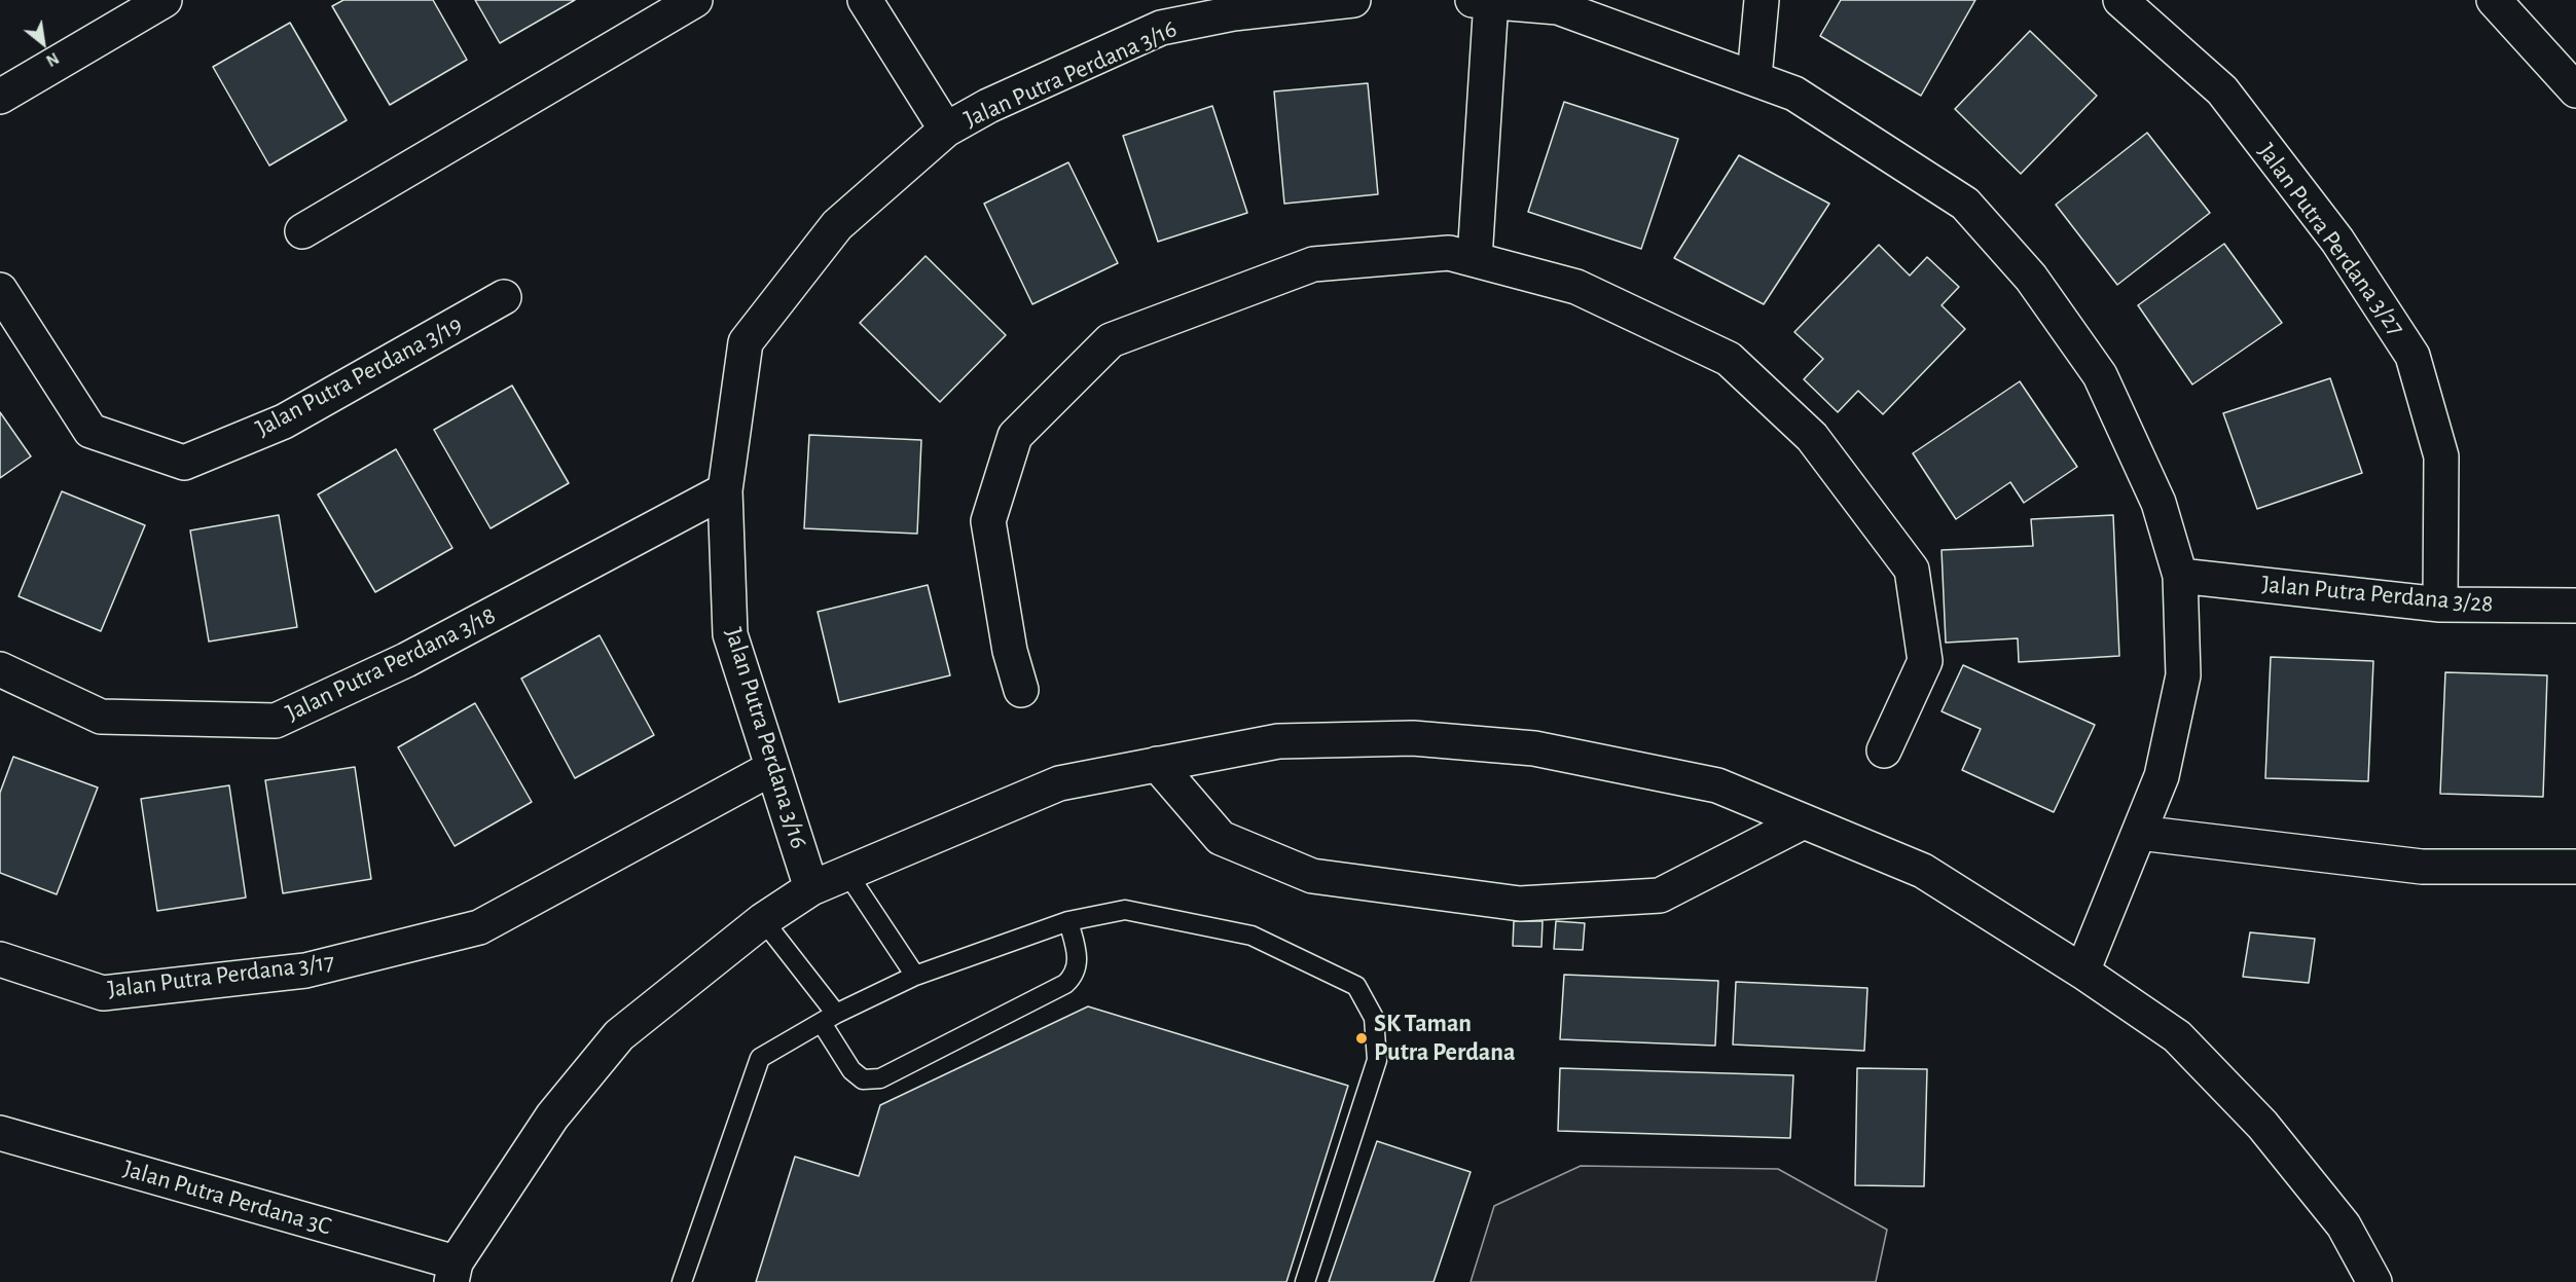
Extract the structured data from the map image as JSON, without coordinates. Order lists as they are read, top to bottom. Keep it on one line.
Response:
{"streets":{"street":["Jalan Putra Perdana 3/16","Jalan Putra Perdana 3/27","Jalan Putra Perdana 3/19","Jalan Putra Perdana 3/28","Jalan Putra Perdana 3/18","Jalan Putra Perdana 3/17","Jalan Putra Perdana 3C"]},"crossings":[["Jalan Putra Perdana 3/16","Jalan Putra Perdana 3/18"],["Jalan Putra Perdana 3/16","Jalan Putra Perdana 3/17"],["Jalan Putra Perdana 3/27","Jalan Putra Perdana 3/28"]],"places":["SK Taman Putra Perdana"],"north":"bottom right"}
